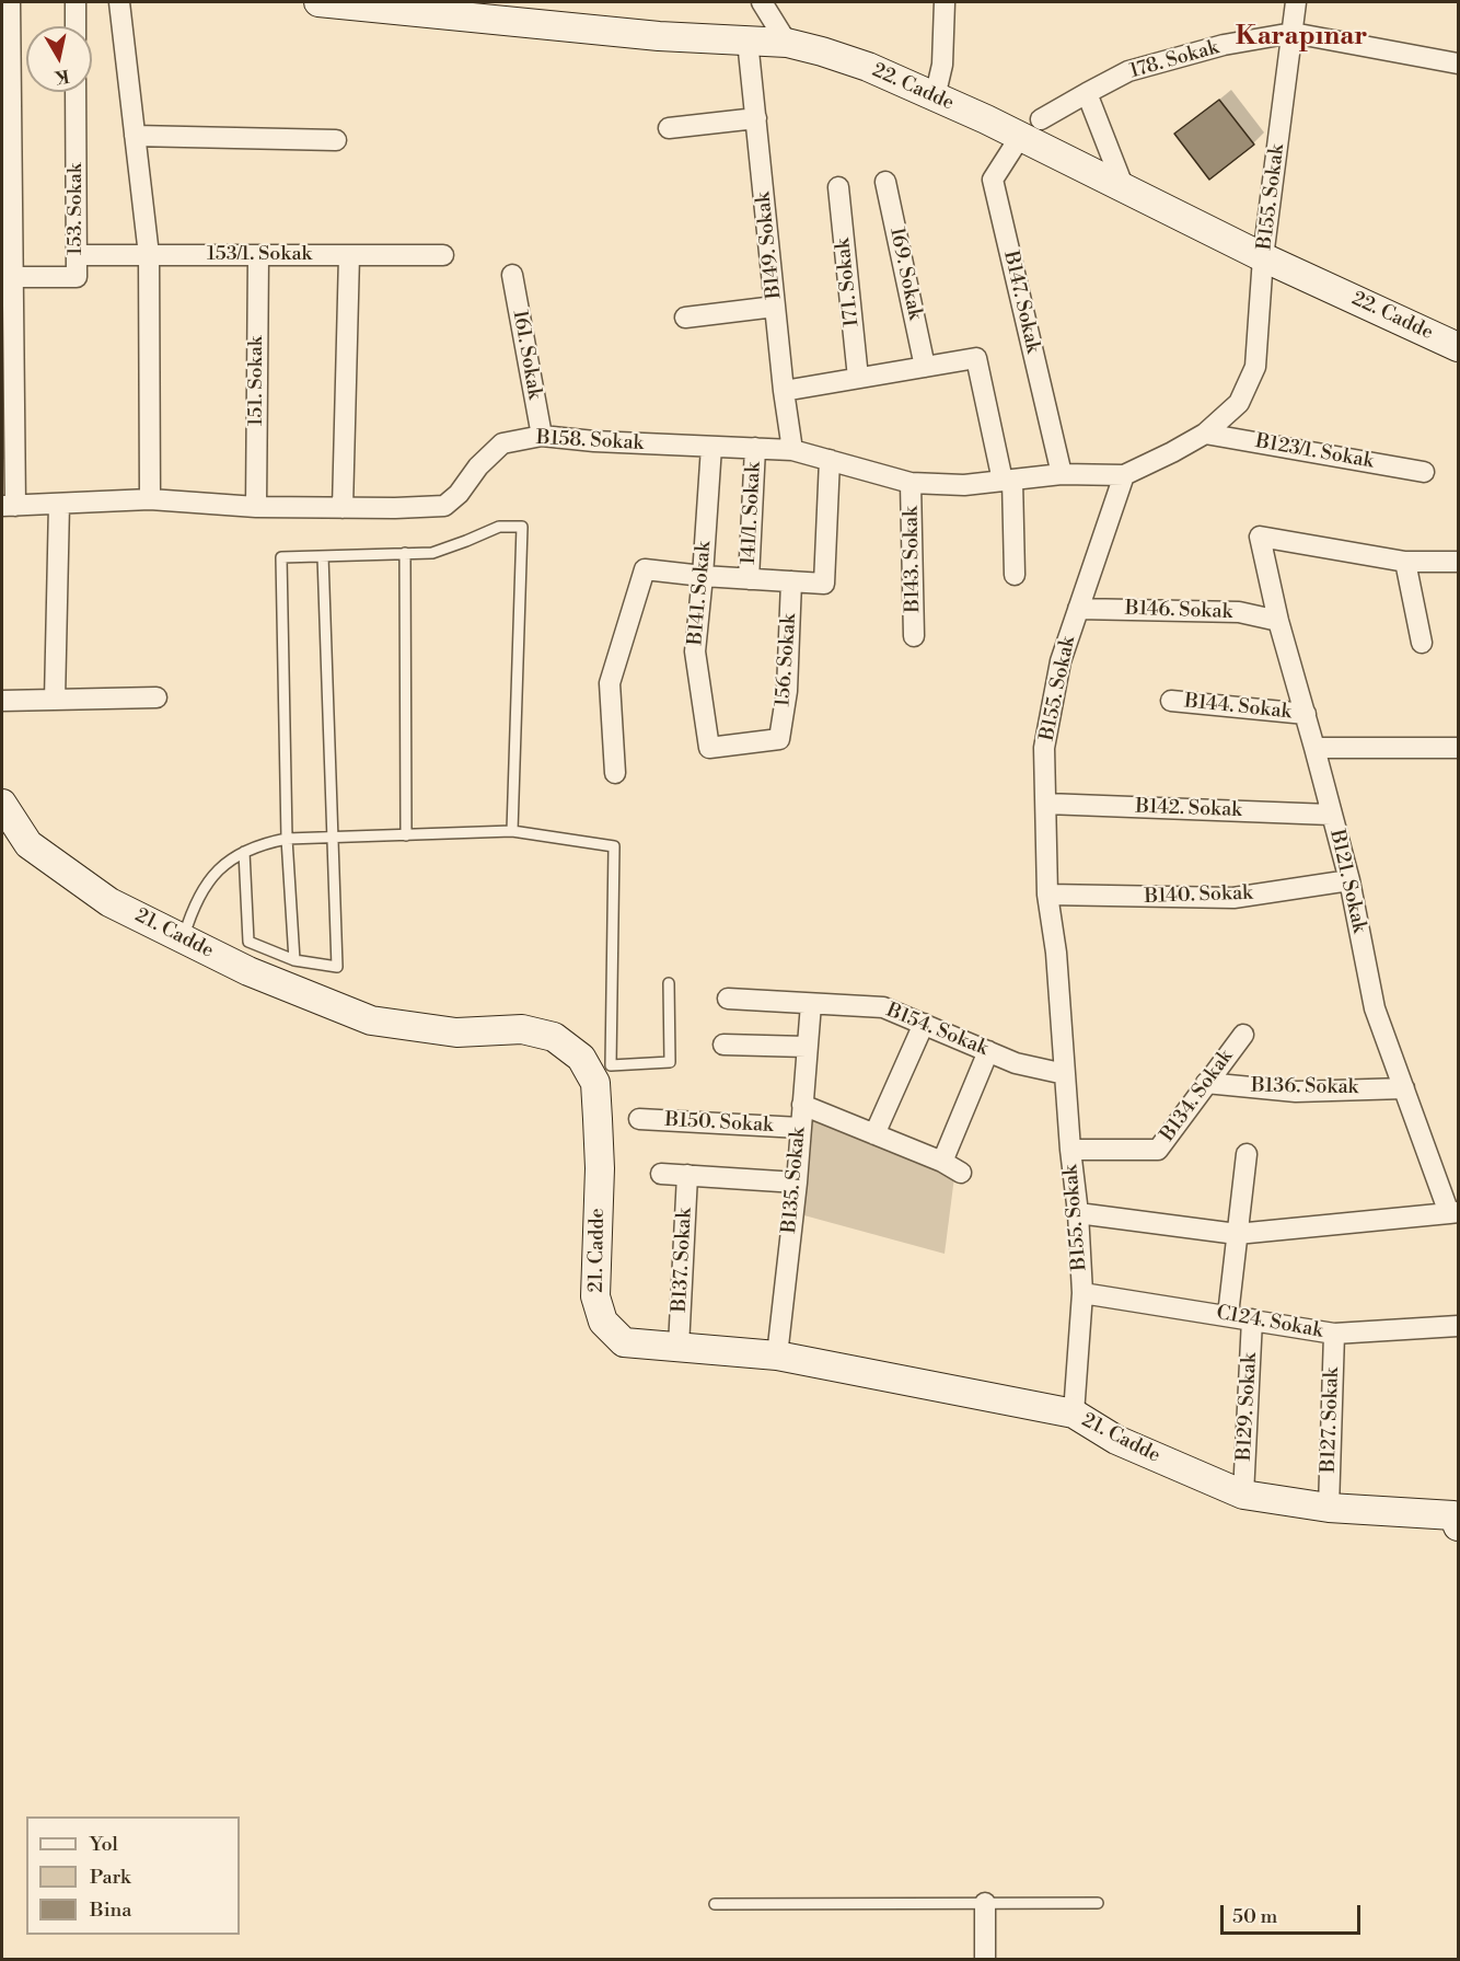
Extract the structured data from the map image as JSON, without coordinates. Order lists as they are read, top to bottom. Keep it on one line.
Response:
{"streets":{"main road":["22. Cadde","21. Cadde"],"street":["178. Sokak","B155. Sokak","153. Sokak","B149. Sokak","153/1. Sokak","169. Sokak","171. Sokak","B147. Sokak","161. Sokak","151. Sokak","B158. Sokak","B123/1. Sokak","141/1. Sokak","B143. Sokak","B141. Sokak","B146. Sokak","156. Sokak","B144. Sokak","B142. Sokak","B121. Sokak","B140. Sokak","B154. Sokak","B136. Sokak","B134. Sokak","B150. Sokak","B135. Sokak","B137. Sokak","C124. Sokak","B129. Sokak","B127. Sokak"]},"crossings":[["178. Sokak","B155. Sokak"],["22. Cadde","B155. Sokak"],["22. Cadde","B149. Sokak"],["22. Cadde","B147. Sokak"],["B155. Sokak","B158. Sokak"],["B155. Sokak","B123/1. Sokak"],["B155. Sokak","B146. Sokak"],["B155. Sokak","B142. Sokak"],["B155. Sokak","B140. Sokak"],["B155. Sokak","21. Cadde"],["B155. Sokak","B154. Sokak"],["B155. Sokak","B134. Sokak"],["B155. Sokak","C124. Sokak"],["153. Sokak","153/1. Sokak"],["B149. Sokak","B158. Sokak"],["153/1. Sokak","151. Sokak"],["B147. Sokak","B158. Sokak"],["161. Sokak","B158. Sokak"],["151. Sokak","B158. Sokak"],["B158. Sokak","141/1. Sokak"],["B158. Sokak","B143. Sokak"],["B158. Sokak","B141. Sokak"],["B141. Sokak","156. Sokak"],["B146. Sokak","B121. Sokak"],["B144. Sokak","B121. Sokak"],["B142. Sokak","B121. Sokak"],["B121. Sokak","B140. Sokak"],["B121. Sokak","B136. Sokak"],["21. Cadde","B135. Sokak"],["21. Cadde","B137. Sokak"],["21. Cadde","B129. Sokak"],["21. Cadde","B127. Sokak"],["B154. Sokak","B135. Sokak"],["B136. Sokak","B134. Sokak"],["B150. Sokak","B135. Sokak"],["C124. Sokak","B129. Sokak"],["C124. Sokak","B127. Sokak"]],"districts":["Karapınar"],"legend":["Yol","Park","Bina"],"scale_bar":"50 m","north":"bottom"}
